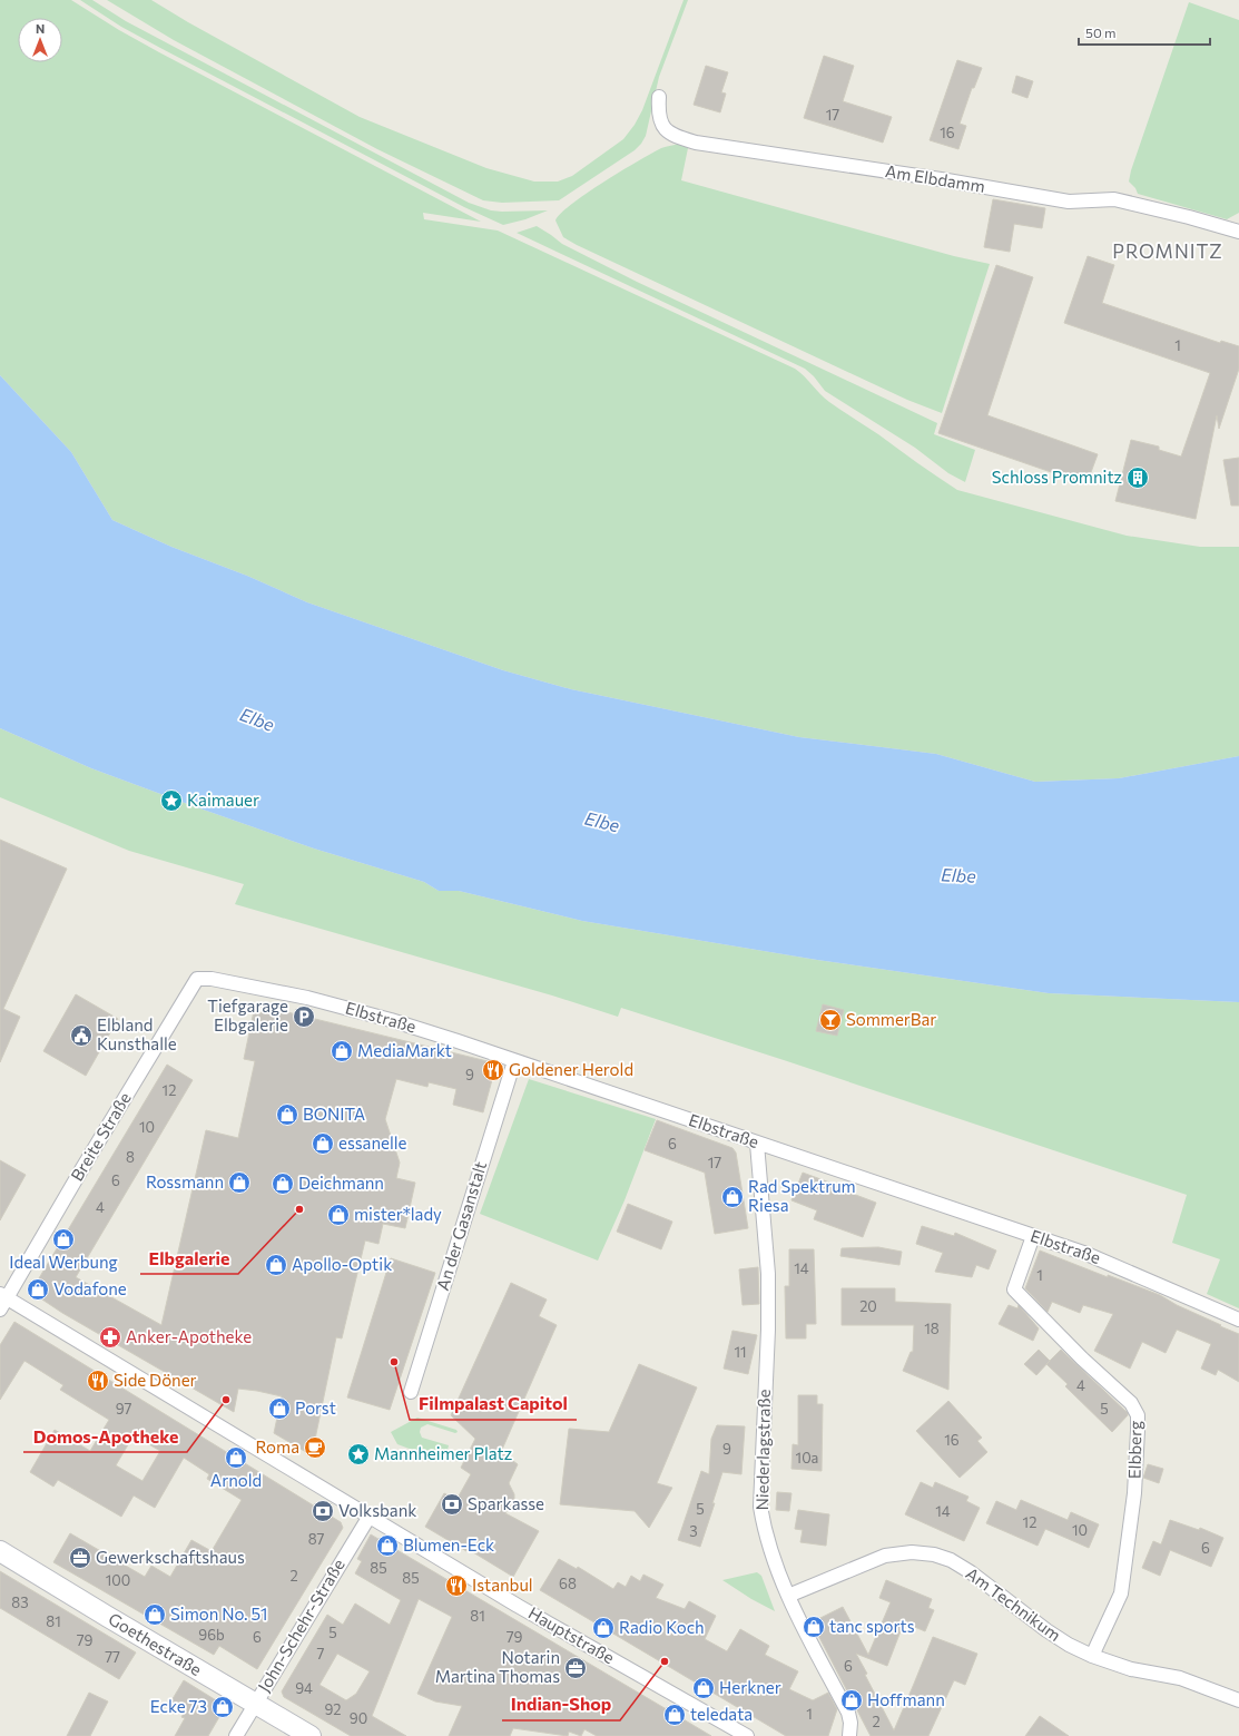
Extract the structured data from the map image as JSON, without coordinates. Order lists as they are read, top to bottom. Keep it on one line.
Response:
{"streets":{"main road":["Goethestraße"],"street":["Am Elbdamm","Elbstraße","Breite Straße","An der Gasanstalt","Niederlagstraße","Elbberg","Am Technikum","John-Schehr-Straße","Hauptstraße"]},"crossings":[["Elbstraße","Breite Straße"],["Elbstraße","An der Gasanstalt"],["Elbstraße","Niederlagstraße"],["Elbstraße","Elbberg"],["Breite Straße","Hauptstraße"],["Niederlagstraße","Am Technikum"],["Elbberg","Am Technikum"],["John-Schehr-Straße","Hauptstraße"],["John-Schehr-Straße","Goethestraße"]],"districts":["PROMNITZ"],"water":["Elbe"],"places":{"building":["Schloss Promnitz"],"place":["Kaimauer","Mannheimer Platz"],"parking":["Tiefgarage Elbgalerie"],"bar":["SommerBar"],"public building":["Elbland Kunsthalle"],"shop":["MediaMarkt","BONITA","essanelle","Rossmann","Deichmann","Rad Spektrum Riesa","mister*lady","Ideal Werbung","Apollo-Optik","Vodafone","Porst","Arnold","Blumen-Eck","Simon No. 51","tanc sports","Radio Koch","Herkner","Hoffmann","Ecke 73","teledata"],"restaurant":["Goldener Herold","Side Döner","Istanbul"],"other":["Elbgalerie","Filmpalast Capitol","Domos-Apotheke","Indian-Shop"],"pharmacy":["Anker-Apotheke"],"cafe":["Roma"],"bank":["Sparkasse","Volksbank"],"office":["Gewerkschaftshaus","Notarin Martina Thomas"]},"house_numbers":["17","16","1","9","12","10","6","8","17","6","4","14","1","20","18","11","4","97","5","16","9","10a","5","14","12","10","3","87","6","85","2","85","100","68","83","81","81","5","96b","6","79","79","7","77","6","94","92","1","90","2"],"scale_bar":"50 m","north":"top"}
